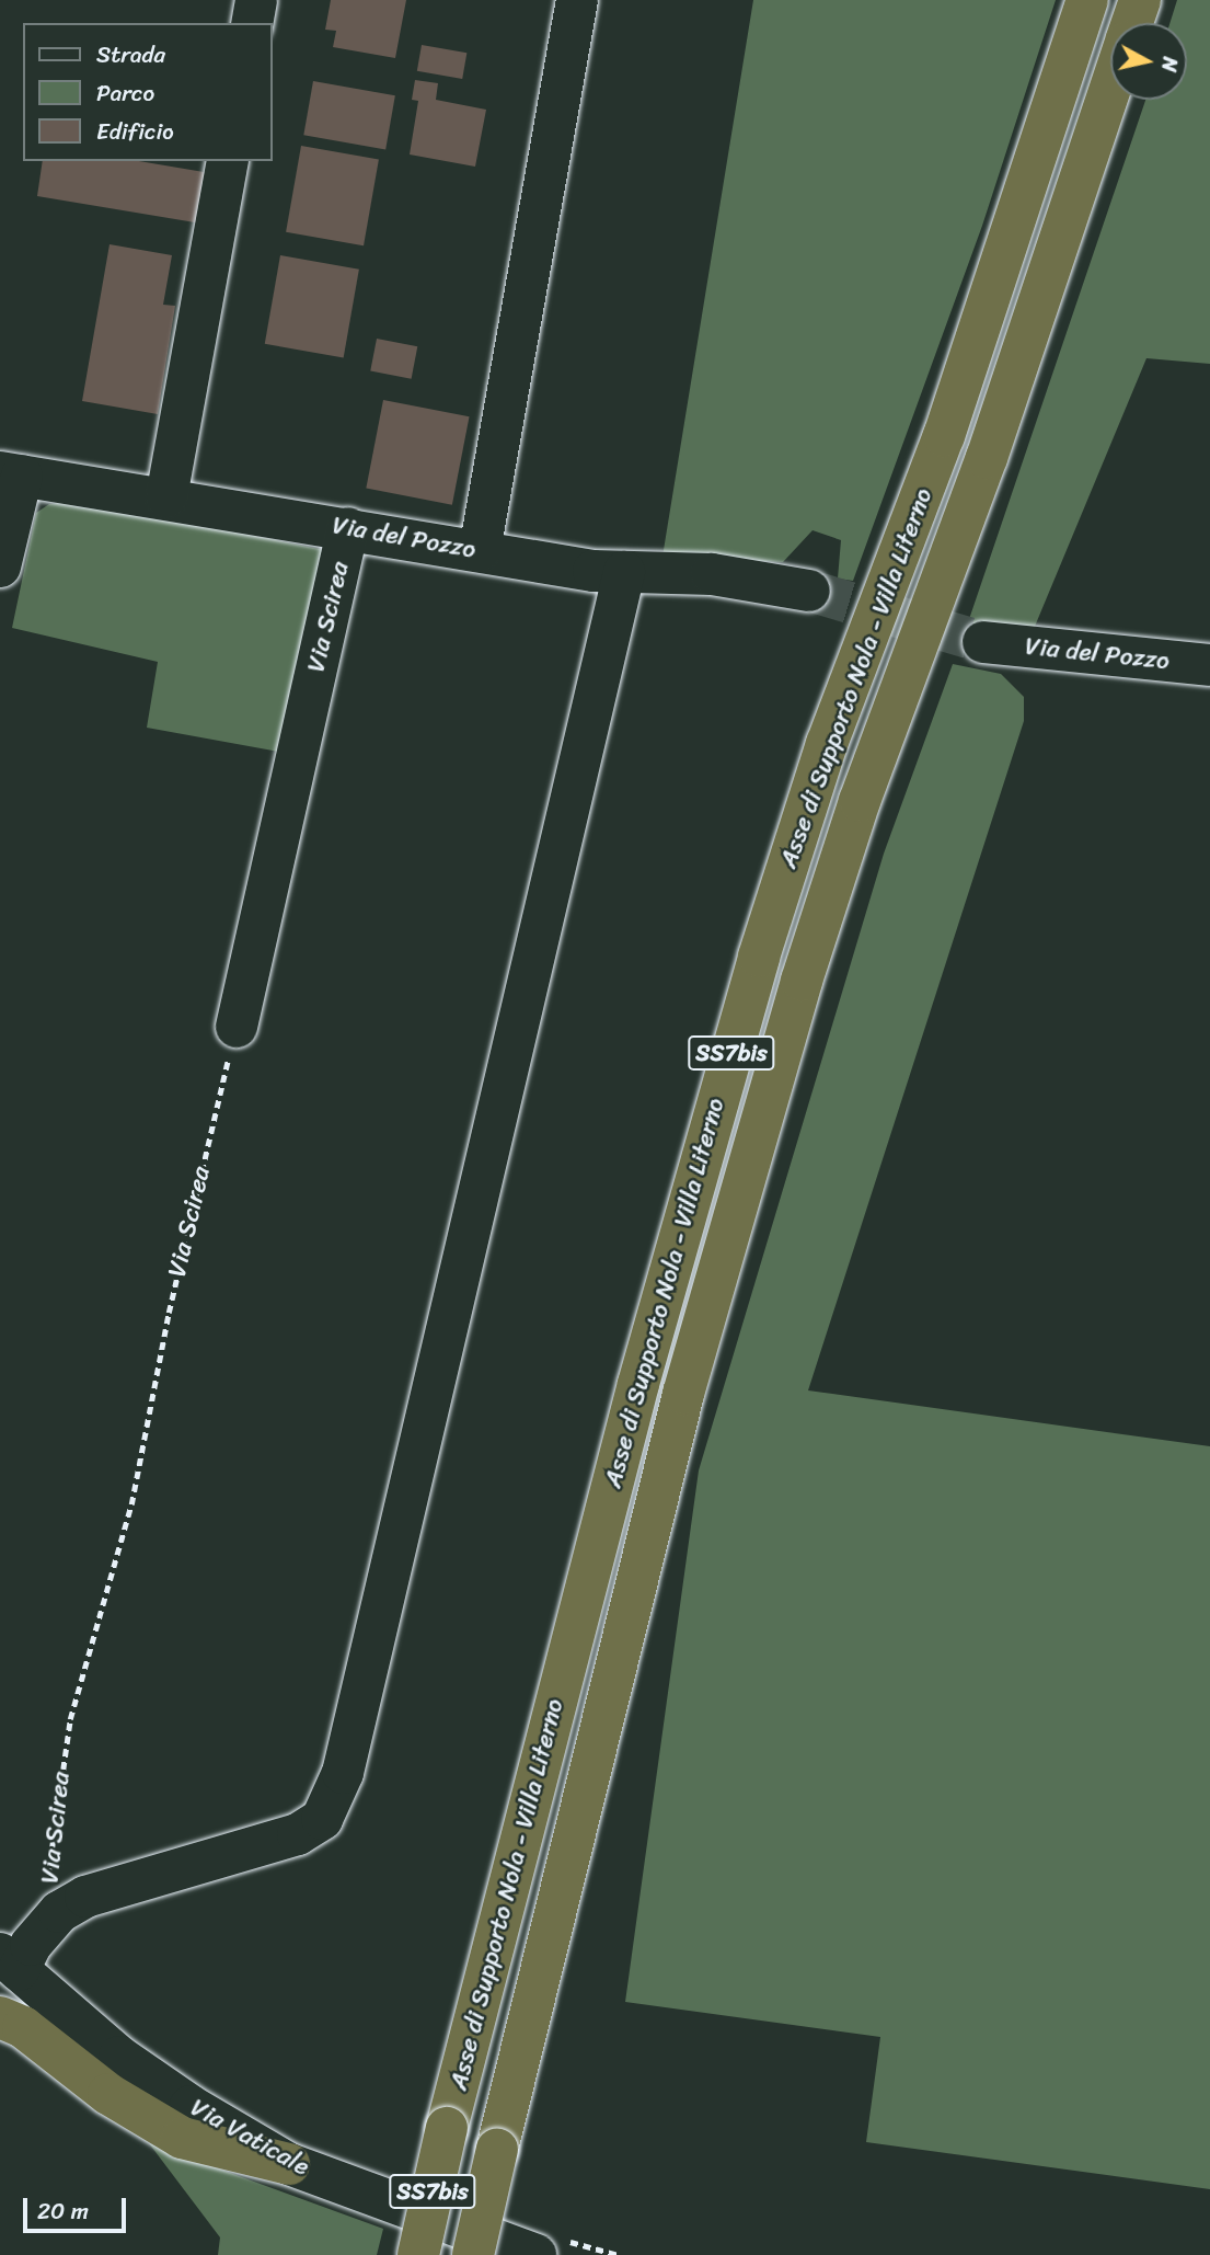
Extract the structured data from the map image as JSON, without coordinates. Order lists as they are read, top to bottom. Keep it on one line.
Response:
{"streets":{"highway":["Asse di Supporto Nola - Villa Literno","SS7bis"],"street":["Via del Pozzo","Via Scirea","Via Vaticale"]},"crossings":[["Via del Pozzo","Via Scirea"]],"legend":["Strada","Parco","Edificio"],"scale_bar":"20 m","north":"right"}
